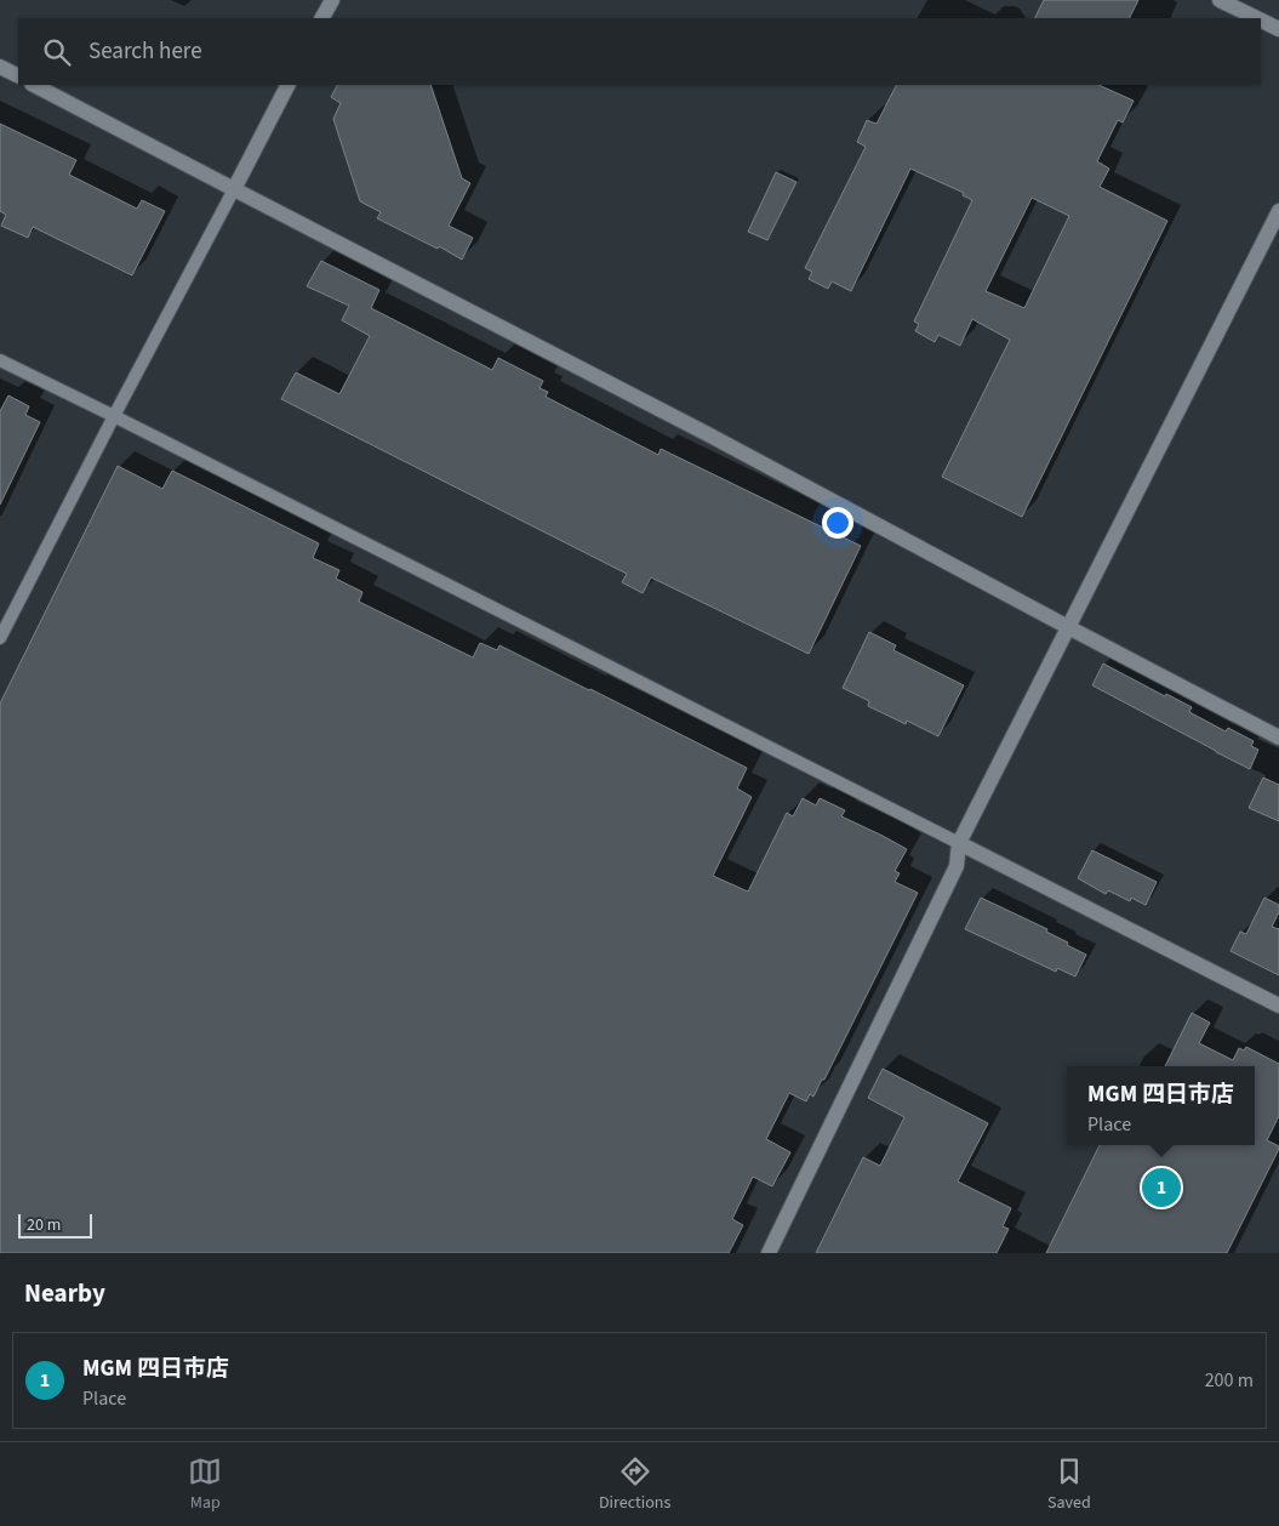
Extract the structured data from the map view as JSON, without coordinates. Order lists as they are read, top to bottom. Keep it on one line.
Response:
{"scale_bar":"20 m","page":{"search":"Search here","popup":["MGM 四日市店","Place"],"pins":"1","scale":"20 m","heading":"Nearby","list":[{"mark":"1","name":"MGM 四日市店","note":"Place","value":"200 m"}],"nav":["Map","Directions","Saved"]}}
